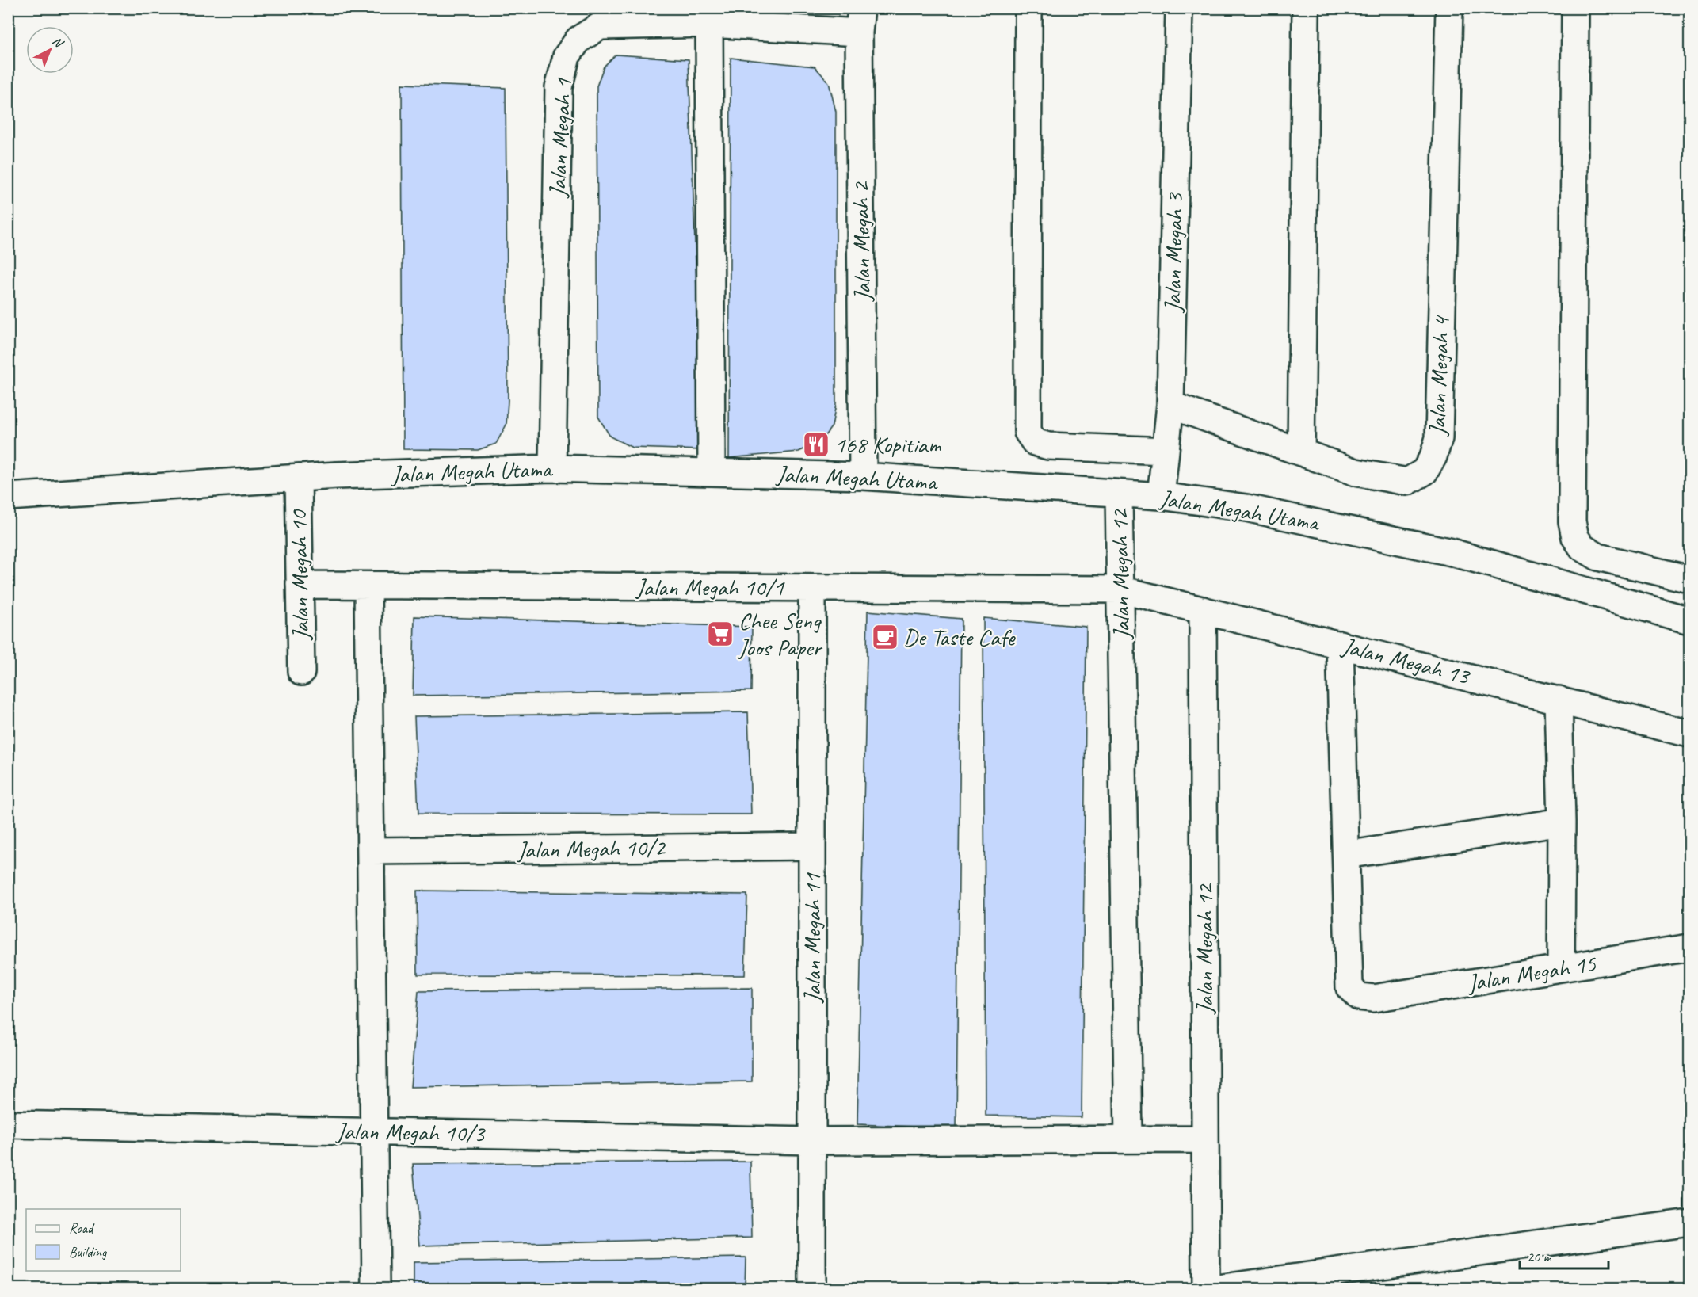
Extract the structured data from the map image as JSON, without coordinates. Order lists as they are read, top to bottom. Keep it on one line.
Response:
{"streets":{"street":["Jalan Megah 1","Jalan Megah 2","Jalan Megah 3","Jalan Megah 4","Jalan Megah Utama","Jalan Megah 12","Jalan Megah 10","Jalan Megah 10/1","Jalan Megah 13","Jalan Megah 10/2","Jalan Megah 11","Jalan Megah 15","Jalan Megah 10/3"]},"crossings":[["Jalan Megah 1","Jalan Megah 2"],["Jalan Megah 1","Jalan Megah Utama"],["Jalan Megah 2","Jalan Megah Utama"],["Jalan Megah 3","Jalan Megah 4"],["Jalan Megah 3","Jalan Megah Utama"],["Jalan Megah Utama","Jalan Megah 12"],["Jalan Megah Utama","Jalan Megah 10"],["Jalan Megah 12","Jalan Megah 10/1"],["Jalan Megah 12","Jalan Megah 13"],["Jalan Megah 12","Jalan Megah 10/3"],["Jalan Megah 10","Jalan Megah 10/1"],["Jalan Megah 10/1","Jalan Megah 13"],["Jalan Megah 10/1","Jalan Megah 11"],["Jalan Megah 10/2","Jalan Megah 11"],["Jalan Megah 11","Jalan Megah 10/3"]],"places":{"restaurant":["168 Kopitiam"],"supermarket":["Chee Seng Joos Paper"],"cafe":["De Taste Cafe"]},"legend":["Road","Building"],"scale_bar":"20 m","north":"top right"}
